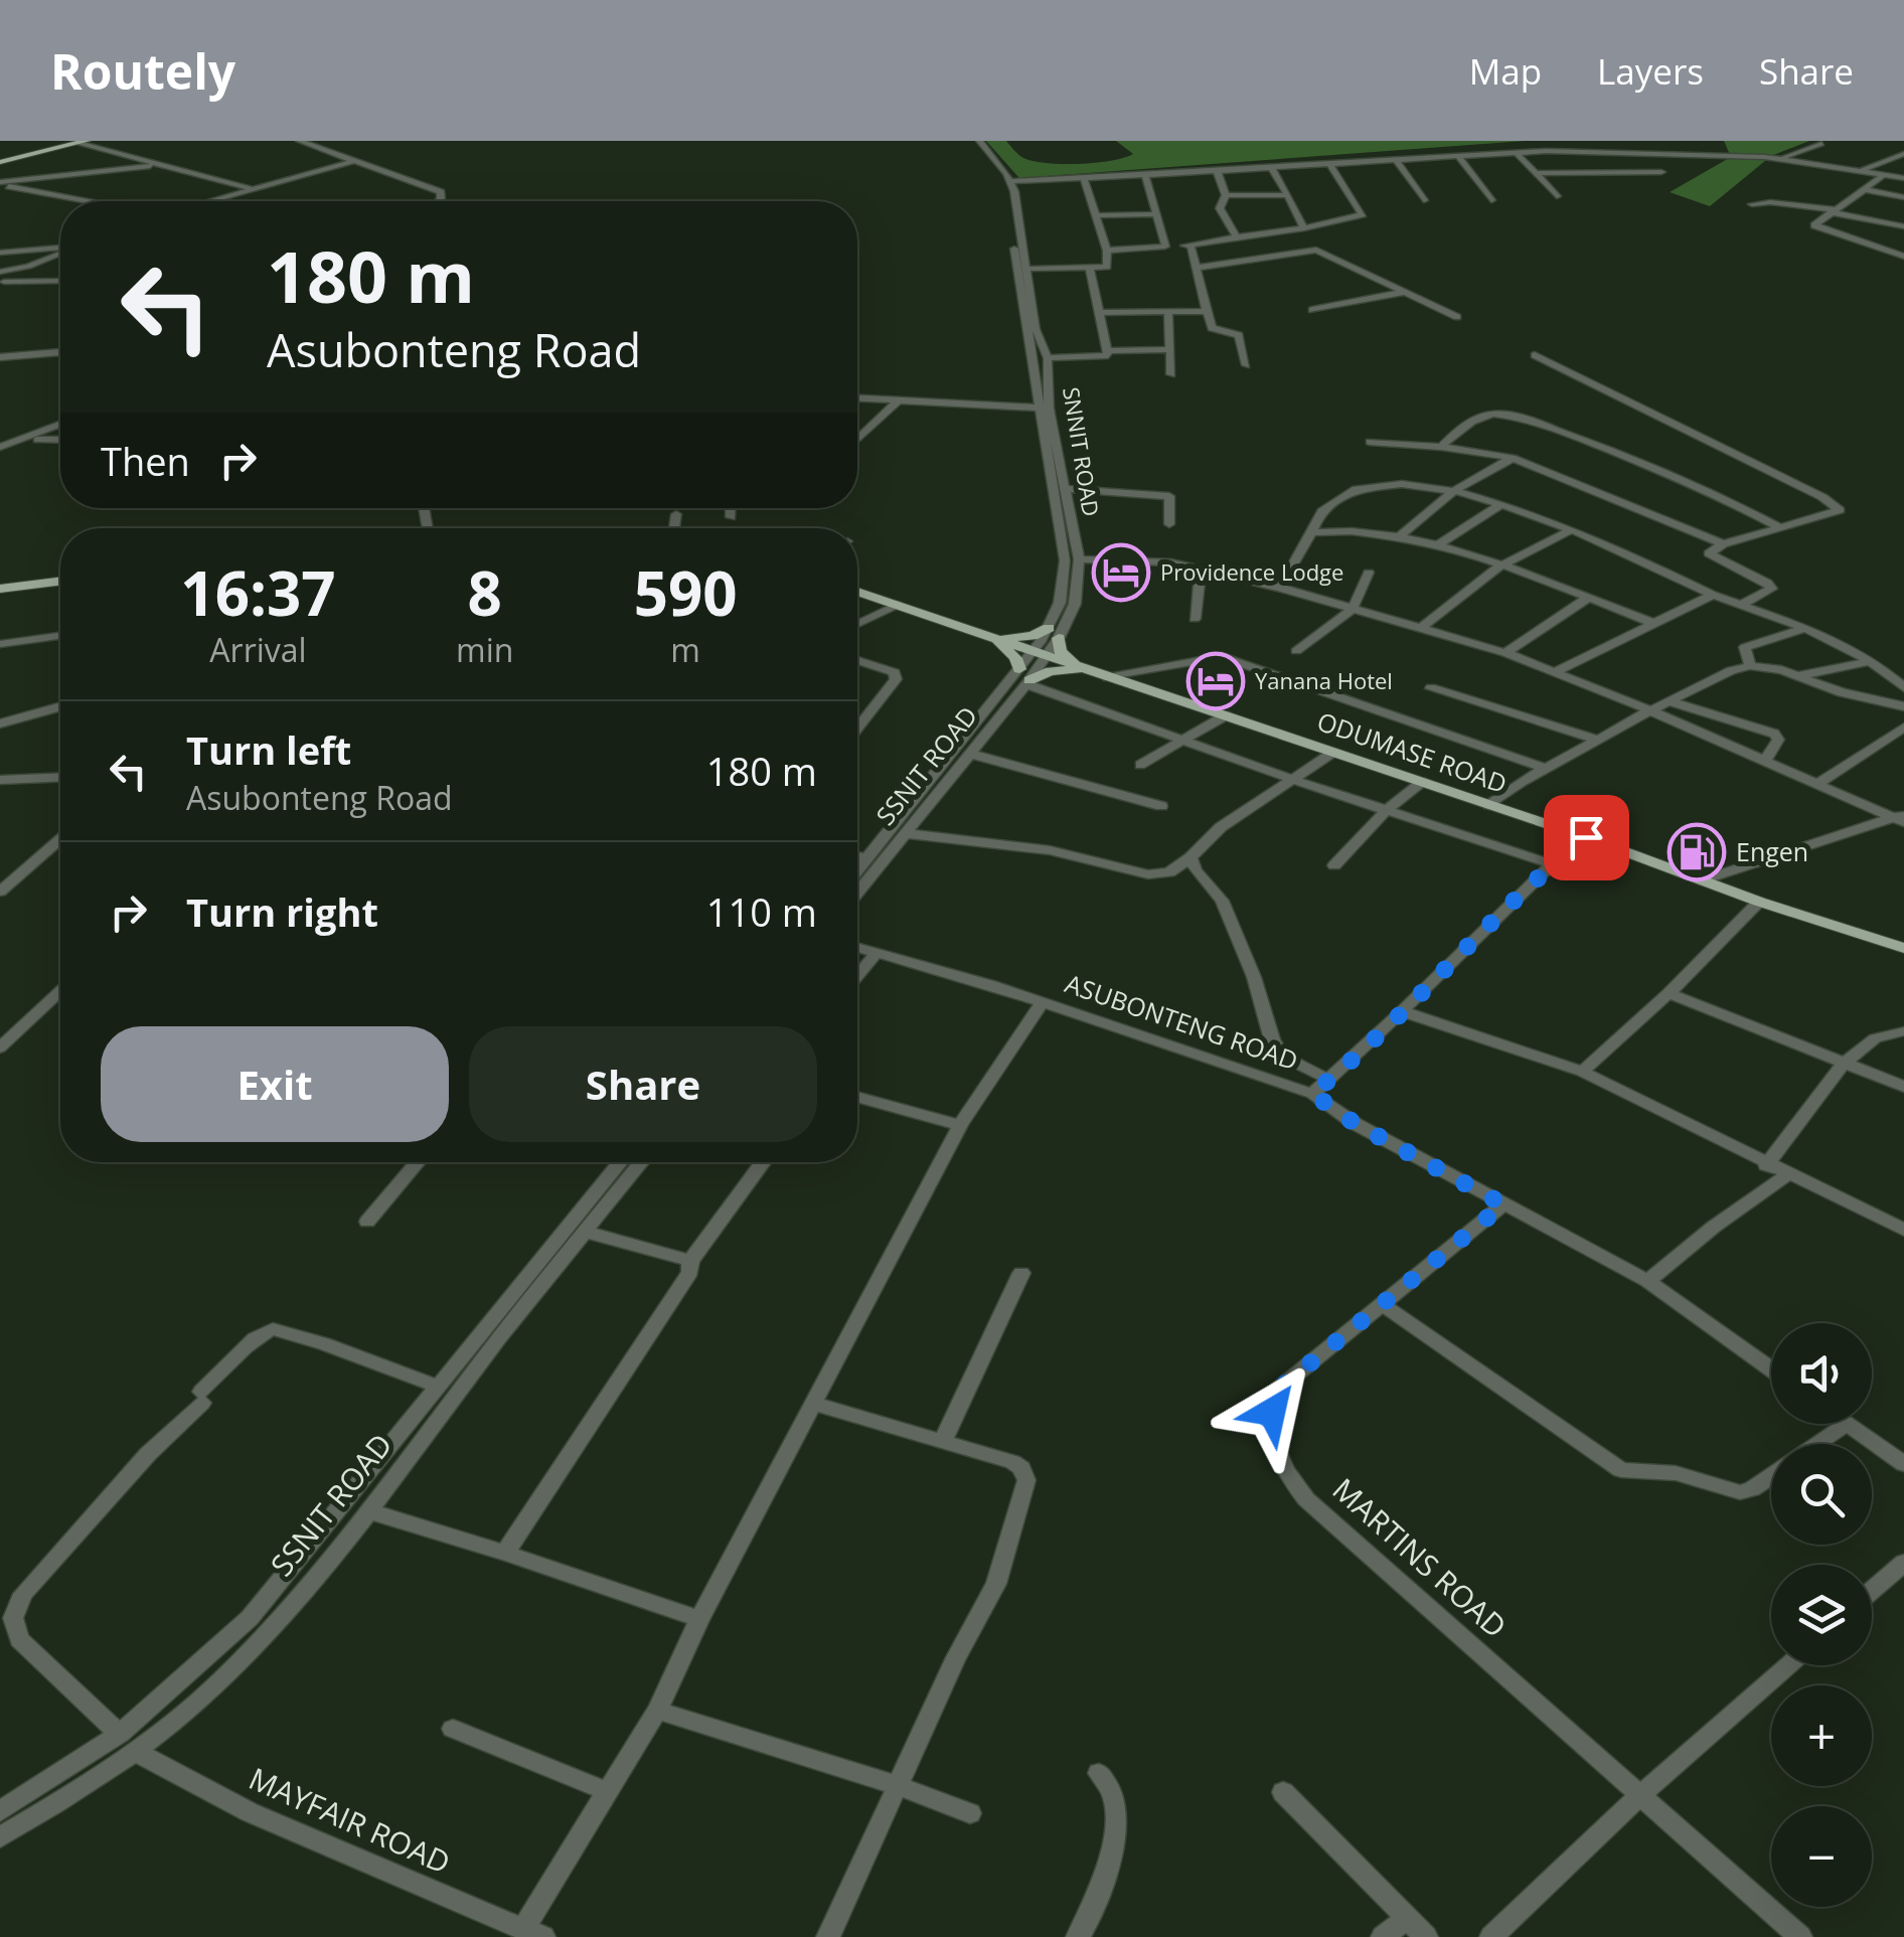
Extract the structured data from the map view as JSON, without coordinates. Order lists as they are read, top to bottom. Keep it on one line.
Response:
{"streets":{"main road":["ODUMASE ROAD"],"street":["SNNIT ROAD","SSNIT ROAD","ASUBONTENG ROAD","MARTINS ROAD","MAYFAIR ROAD"]},"crossings":[["SNNIT ROAD","ODUMASE ROAD"],["SNNIT ROAD","SSNIT ROAD"],["ODUMASE ROAD","SSNIT ROAD"],["SSNIT ROAD","MAYFAIR ROAD"],["ASUBONTENG ROAD","MARTINS ROAD"]],"places":{"hotel":["Providence Lodge","Yanana Hotel"],"fuel station":["Engen"]},"page":{"header":"Routely","nav":["Map","Layers","Share"],"turn":["180 m","Asubonteng Road"],"then":"Then","eta":["16:37","Arrival","8","min","590","m"],"list":[{"name":"Turn left","note":"Asubonteng Road","value":"180 m"},{"name":"Turn right","value":"110 m"}],"buttons":["Exit","Share"],"map_buttons":["+","−"]}}
